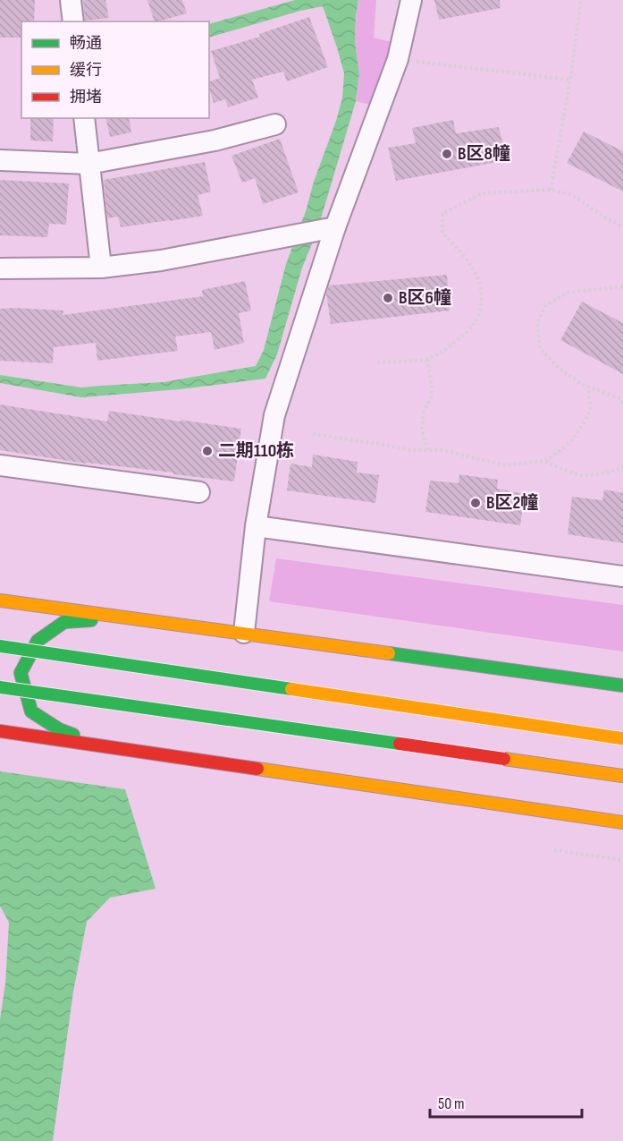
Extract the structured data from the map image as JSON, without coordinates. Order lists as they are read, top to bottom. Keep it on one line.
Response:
{"places":["B区8幢","B区6幢","二期110栋","B区2幢"],"legend":["畅通","缓行","拥堵"],"scale_bar":"50 m"}
